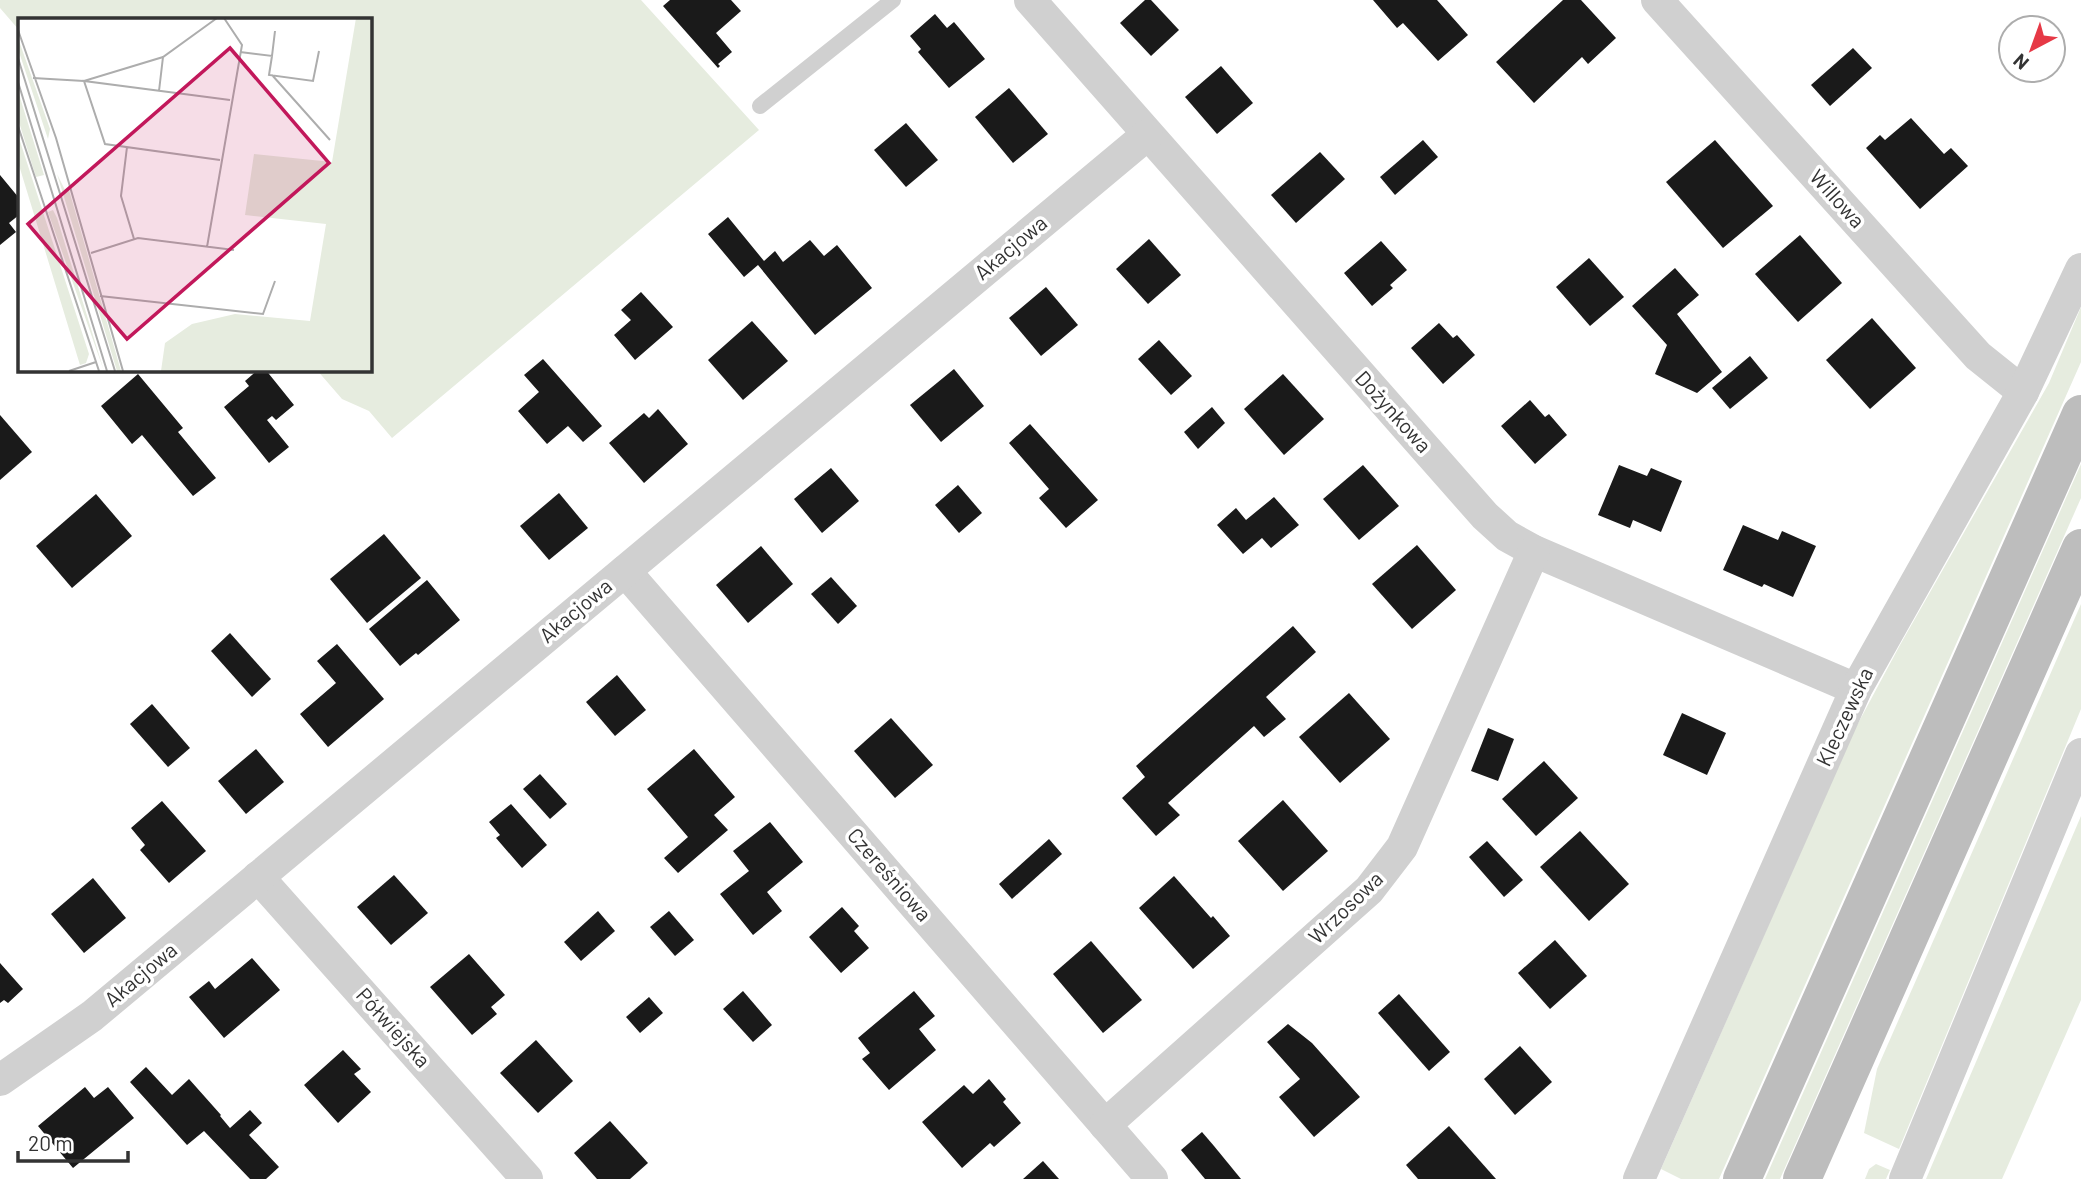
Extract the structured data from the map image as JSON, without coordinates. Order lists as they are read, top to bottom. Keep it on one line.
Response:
{"streets":{"street":["Willowa","Akacjowa","Dożynkowa","Kleczewska","Czereśniowa","Wrzosowa","Półwiejska"]},"crossings":[["Willowa","Kleczewska"],["Akacjowa","Dożynkowa"],["Akacjowa","Czereśniowa"],["Akacjowa","Półwiejska"],["Dożynkowa","Kleczewska"],["Dożynkowa","Wrzosowa"],["Czereśniowa","Wrzosowa"]],"scale_bar":"20 m","north":"bottom left"}
